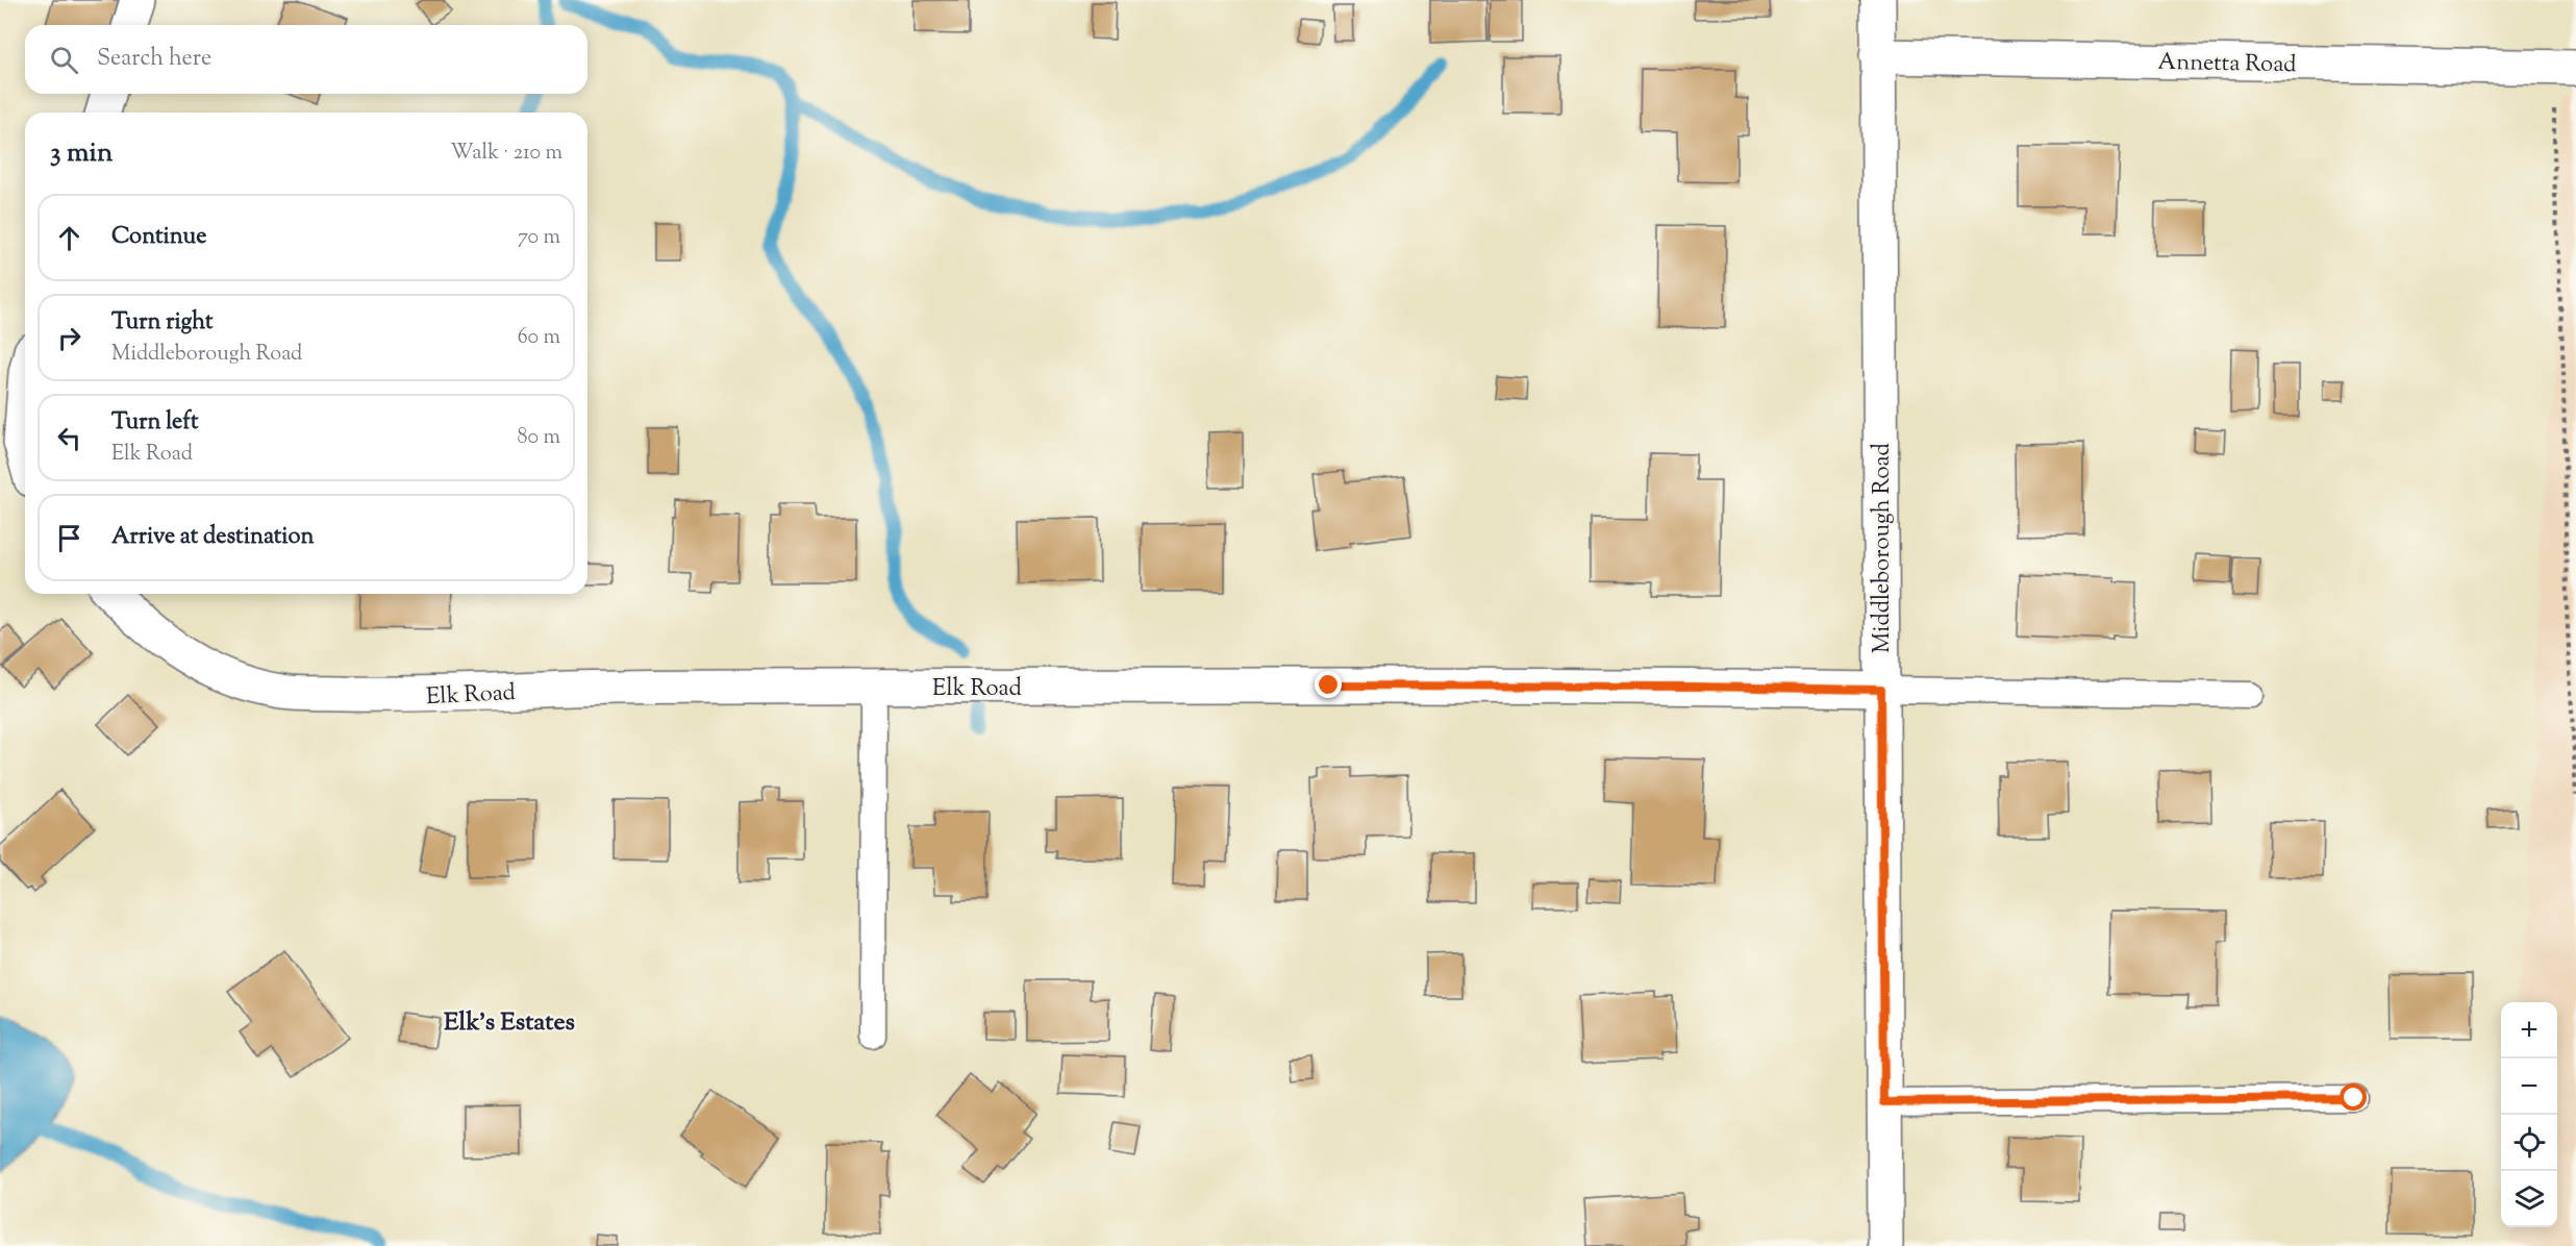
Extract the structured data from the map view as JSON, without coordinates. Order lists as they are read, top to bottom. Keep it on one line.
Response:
{"streets":{"street":["Annetta Road","Middleborough Road","Elk Road"]},"crossings":[["Annetta Road","Middleborough Road"],["Middleborough Road","Elk Road"]],"districts":["Elk's Estates"],"page":{"search":"Search here","heading":["3 min","Walk · 210 m"],"list":[["Continue","70 m"],["Turn right","Middleborough Road","60 m"],["Turn left","Elk Road","80 m"],"Arrive at destination"],"map_buttons":["+","−"]}}
